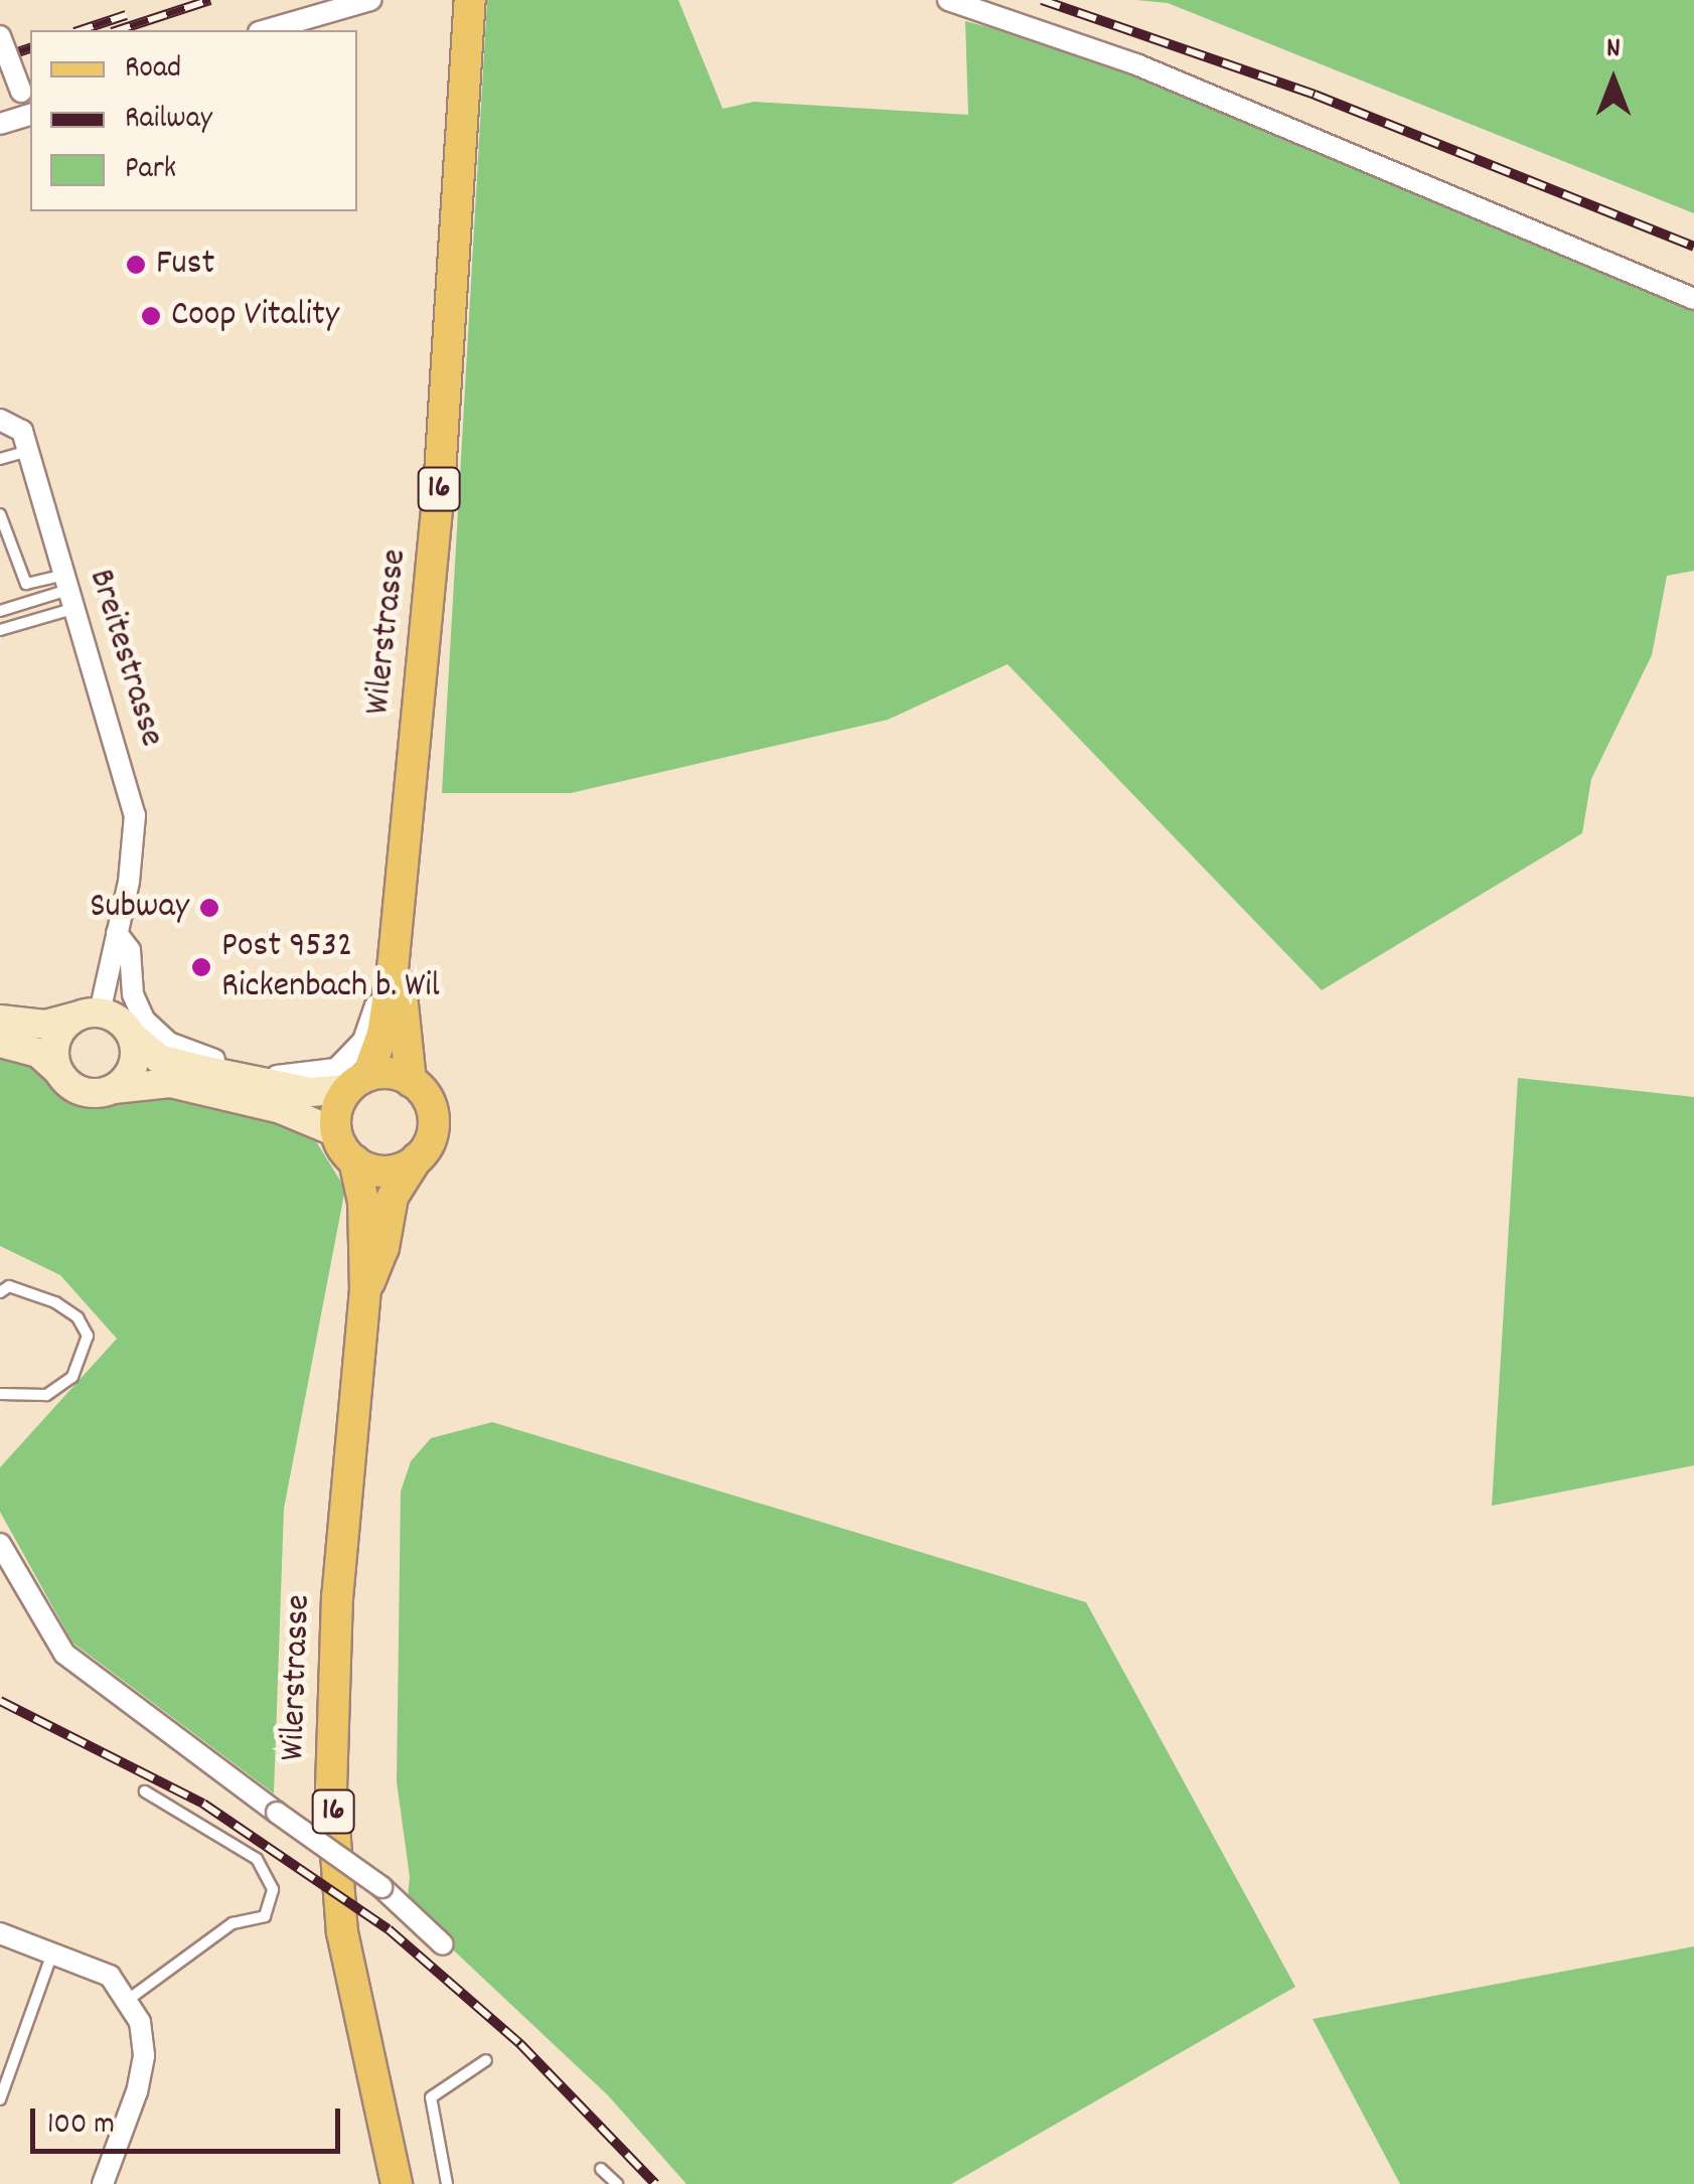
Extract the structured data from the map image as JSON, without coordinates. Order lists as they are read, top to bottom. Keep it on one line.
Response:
{"streets":{"main road":["16","Wilerstrasse"],"street":["Breitestrasse"]},"places":["Fust","Coop Vitality","Subway","Post 9532 Rickenbach b. Wil"],"legend":["Road","Railway","Park"],"scale_bar":"100 m","north":"top"}
